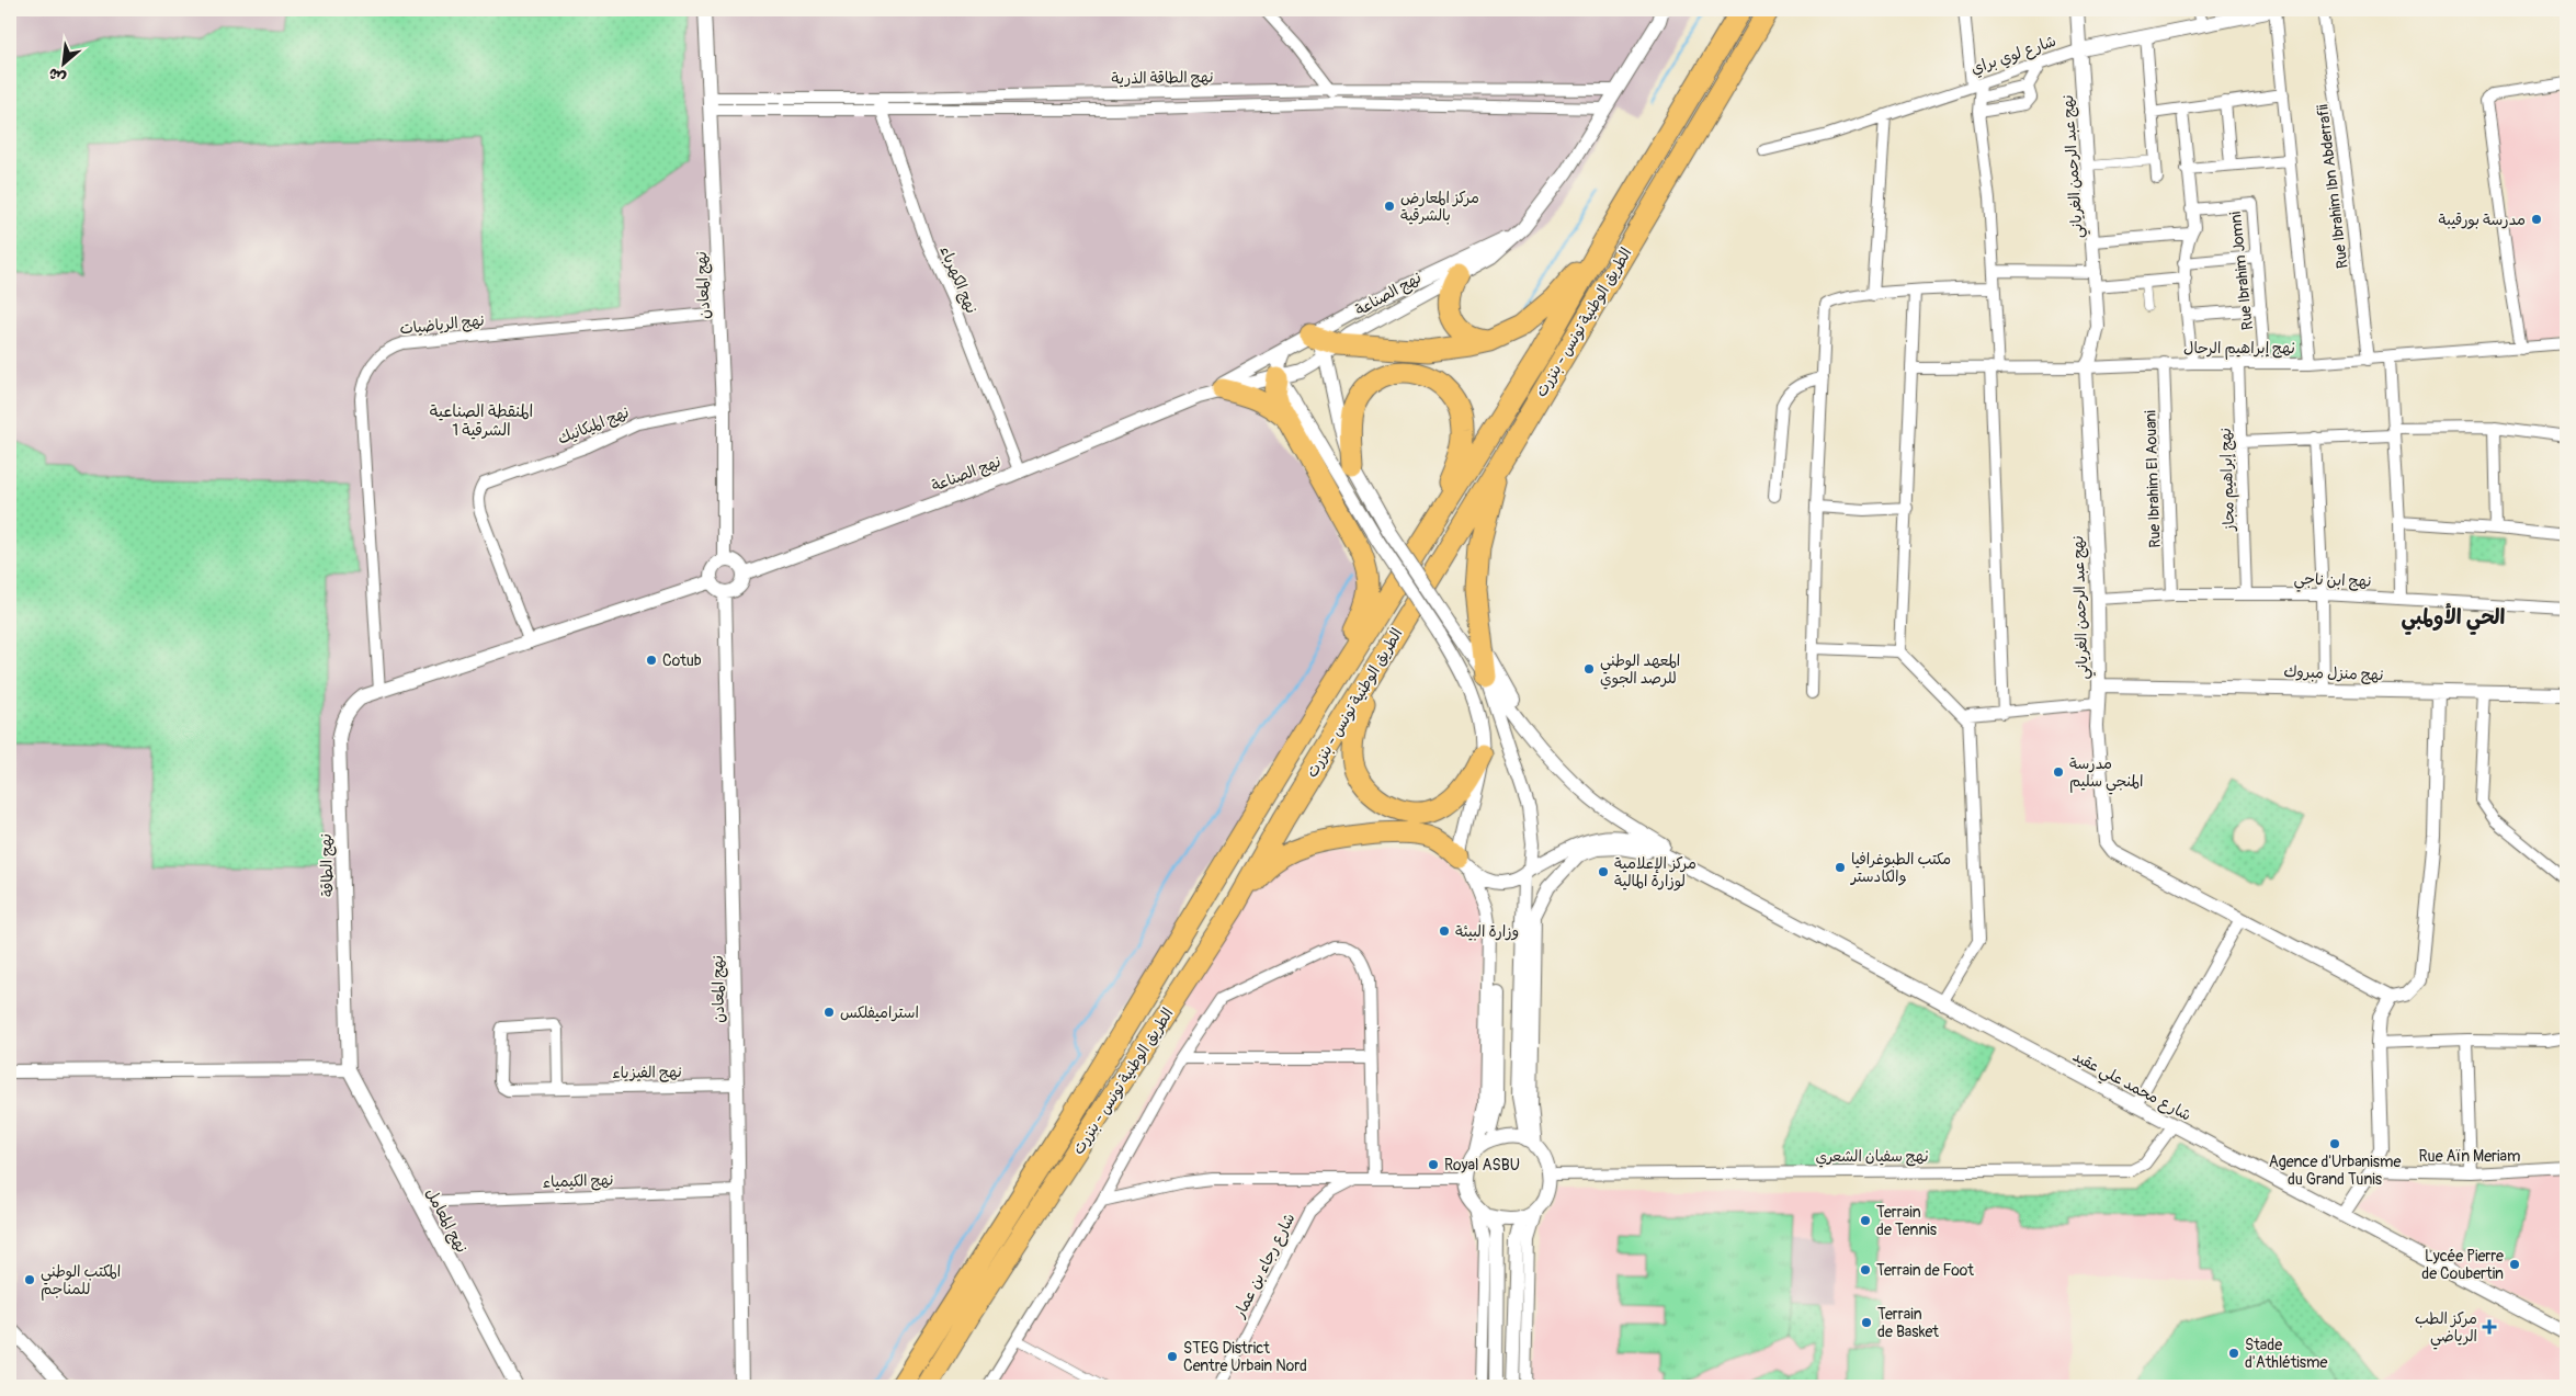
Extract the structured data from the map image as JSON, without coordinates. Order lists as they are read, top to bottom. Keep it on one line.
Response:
{"streets":{"highway":["الطريق الوطنية تونس - بنزرت"],"street":["شارع لوي براي","نهج الطاقة الذرية","نهج عبد الرحمن الغرياني","Rue Ibrahim Ibn Abderrafii","Rue Ibrahim Jomni","نهج الكهرباء","نهج المعادن","نهج الصناعة","نهج الرياضيات","نهج إبراهيم الرحال","نهج الميكانيك","Rue Ibrahim El Aouani","نهج إبراهيم مجاز","نهج ابن ناجي","نهج منزل مبروك","نهج الطاقة","نهج الفيزياء","شارع محمد علي عقيد","نهج سفيان الشعري","Rue Aïn Meriam","نهج الكيمياء","نهج المعامل","شارع رجاء بن عمار"]},"crossings":[["شارع لوي براي","نهج عبد الرحمن الغرياني"],["نهج الطاقة الذرية","نهج الكهرباء"],["نهج الطاقة الذرية","نهج المعادن"],["نهج الطاقة الذرية","نهج الصناعة"],["نهج عبد الرحمن الغرياني","نهج إبراهيم الرحال"],["نهج عبد الرحمن الغرياني","نهج ابن ناجي"],["نهج عبد الرحمن الغرياني","نهج منزل مبروك"],["Rue Ibrahim Ibn Abderrafii","نهج إبراهيم الرحال"],["Rue Ibrahim Jomni","نهج إبراهيم الرحال"],["نهج الكهرباء","نهج الصناعة"],["نهج المعادن","نهج الصناعة"],["نهج المعادن","نهج الرياضيات"],["نهج المعادن","نهج الميكانيك"],["نهج المعادن","نهج الطاقة"],["نهج المعادن","نهج الفيزياء"],["نهج المعادن","نهج الكيمياء"],["نهج الصناعة","نهج الطاقة"],["نهج الرياضيات","نهج الطاقة"],["نهج إبراهيم الرحال","Rue Ibrahim El Aouani"],["نهج إبراهيم الرحال","نهج إبراهيم مجاز"],["نهج الميكانيك","نهج الطاقة"],["Rue Ibrahim El Aouani","نهج ابن ناجي"],["نهج إبراهيم مجاز","نهج ابن ناجي"],["نهج الطاقة","نهج المعامل"],["شارع محمد علي عقيد","نهج سفيان الشعري"],["نهج الكيمياء","نهج المعامل"]],"districts":["المنقطة الصناعية الشرقية 1","الحي الأولمبي"],"places":{"other":["مركز المعارض بالشرقية","مدرسة بورقيبة","Cotub","المعهد الوطني للرصد الجوي","مدرسة المنجي سليم","مكتب الطبوغرافيا والكادستر","مركز الإعلامية لوزارة المالية","وزارة البيئة","استراميفلكس","Agence d'Urbanisme du Grand Tunis","Royal ASBU","Terrain de Tennis","Lycée Pierre de Coubertin","Terrain de Foot","المكتب الوطني للمناجم","Terrain de Basket","Stade d'Athlétisme","STEG District Centre Urbain Nord"],"health":["مركز الطب الرياضي"]},"north":"bottom left"}
